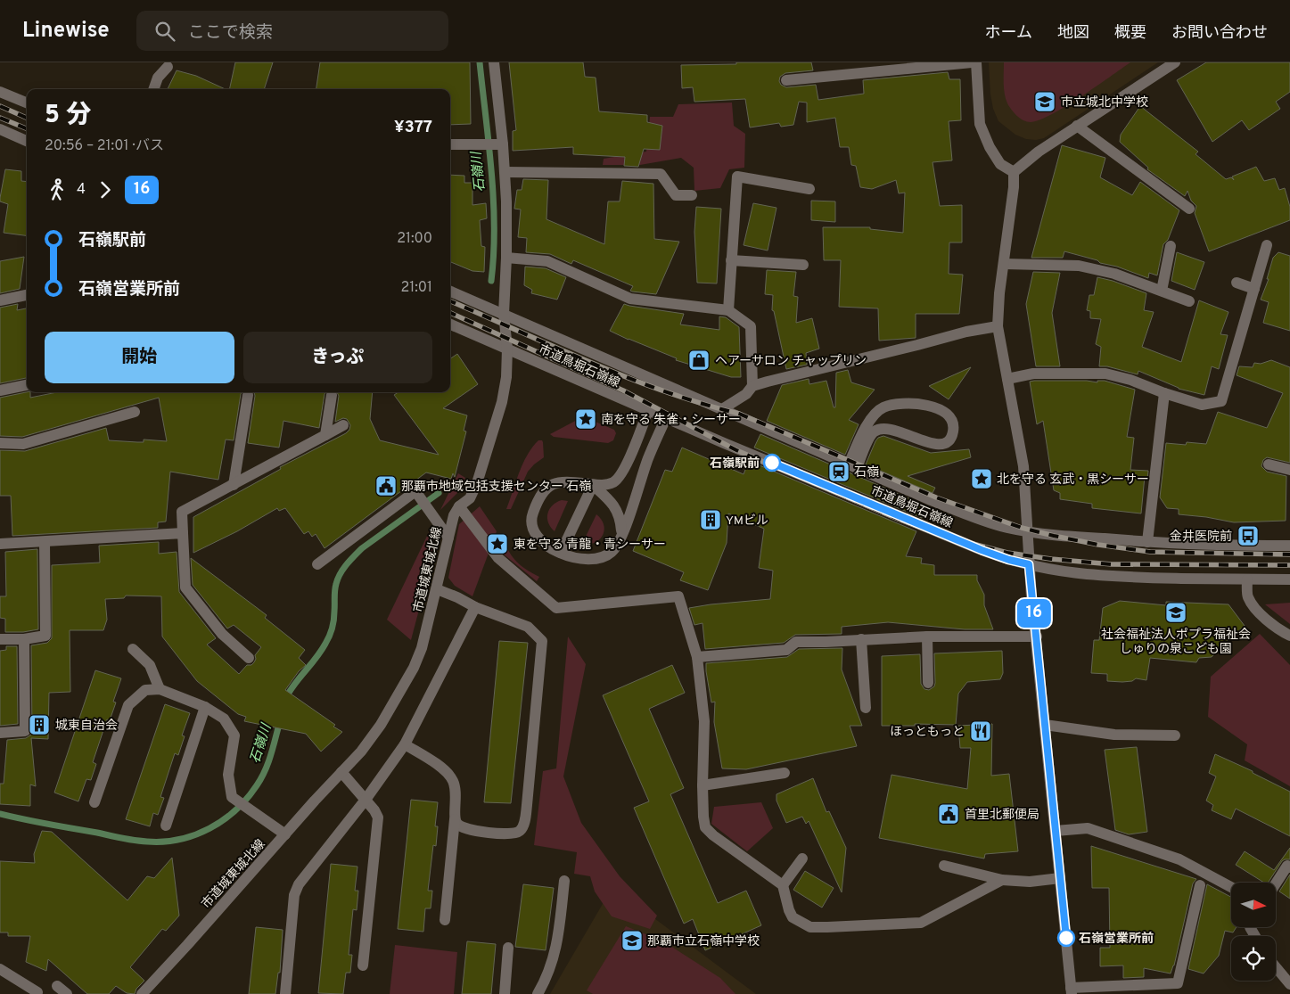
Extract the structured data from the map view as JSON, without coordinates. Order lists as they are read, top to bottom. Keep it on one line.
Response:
{"streets":{"street":["市道鳥堀石嶺線","市道城東城北線"]},"crossings":[["市道鳥堀石嶺線","市道城東城北線"]],"water":["石嶺川"],"places":{"school or university":["市立城北中学校","社会福祉法人ポプラ福祉会 しゅりの泉こども園","那覇市立石嶺中学校"],"shop":["ヘアーサロン チャップリン"],"place":["南を守る 朱雀・シーサー","北を守る 玄武・黒シーサー","東を守る 青龍・青シーサー"],"other":["石嶺駅前","石嶺営業所前"],"station":["石嶺"],"public building":["那覇市地域包括支援センター 石嶺","首里北郵便局"],"building":["YMビル","城東自治会"],"bus stop":["金井医院前"],"restaurant":["ほっともっと"]},"lines":["bus line 16"],"north":"right","page":{"header":"Linewise","search":"ここで検索","nav":["ホーム","地図","概要","お問い合わせ"],"on_map":"16","heading":["5 分","20:56 – 21:01 · バス","¥377"],"legs":["4","16"],"list":[{"name":"石嶺駅前","value":"21:00"},{"name":"石嶺営業所前","value":"21:01"}],"buttons":["開始","きっぷ"]}}
